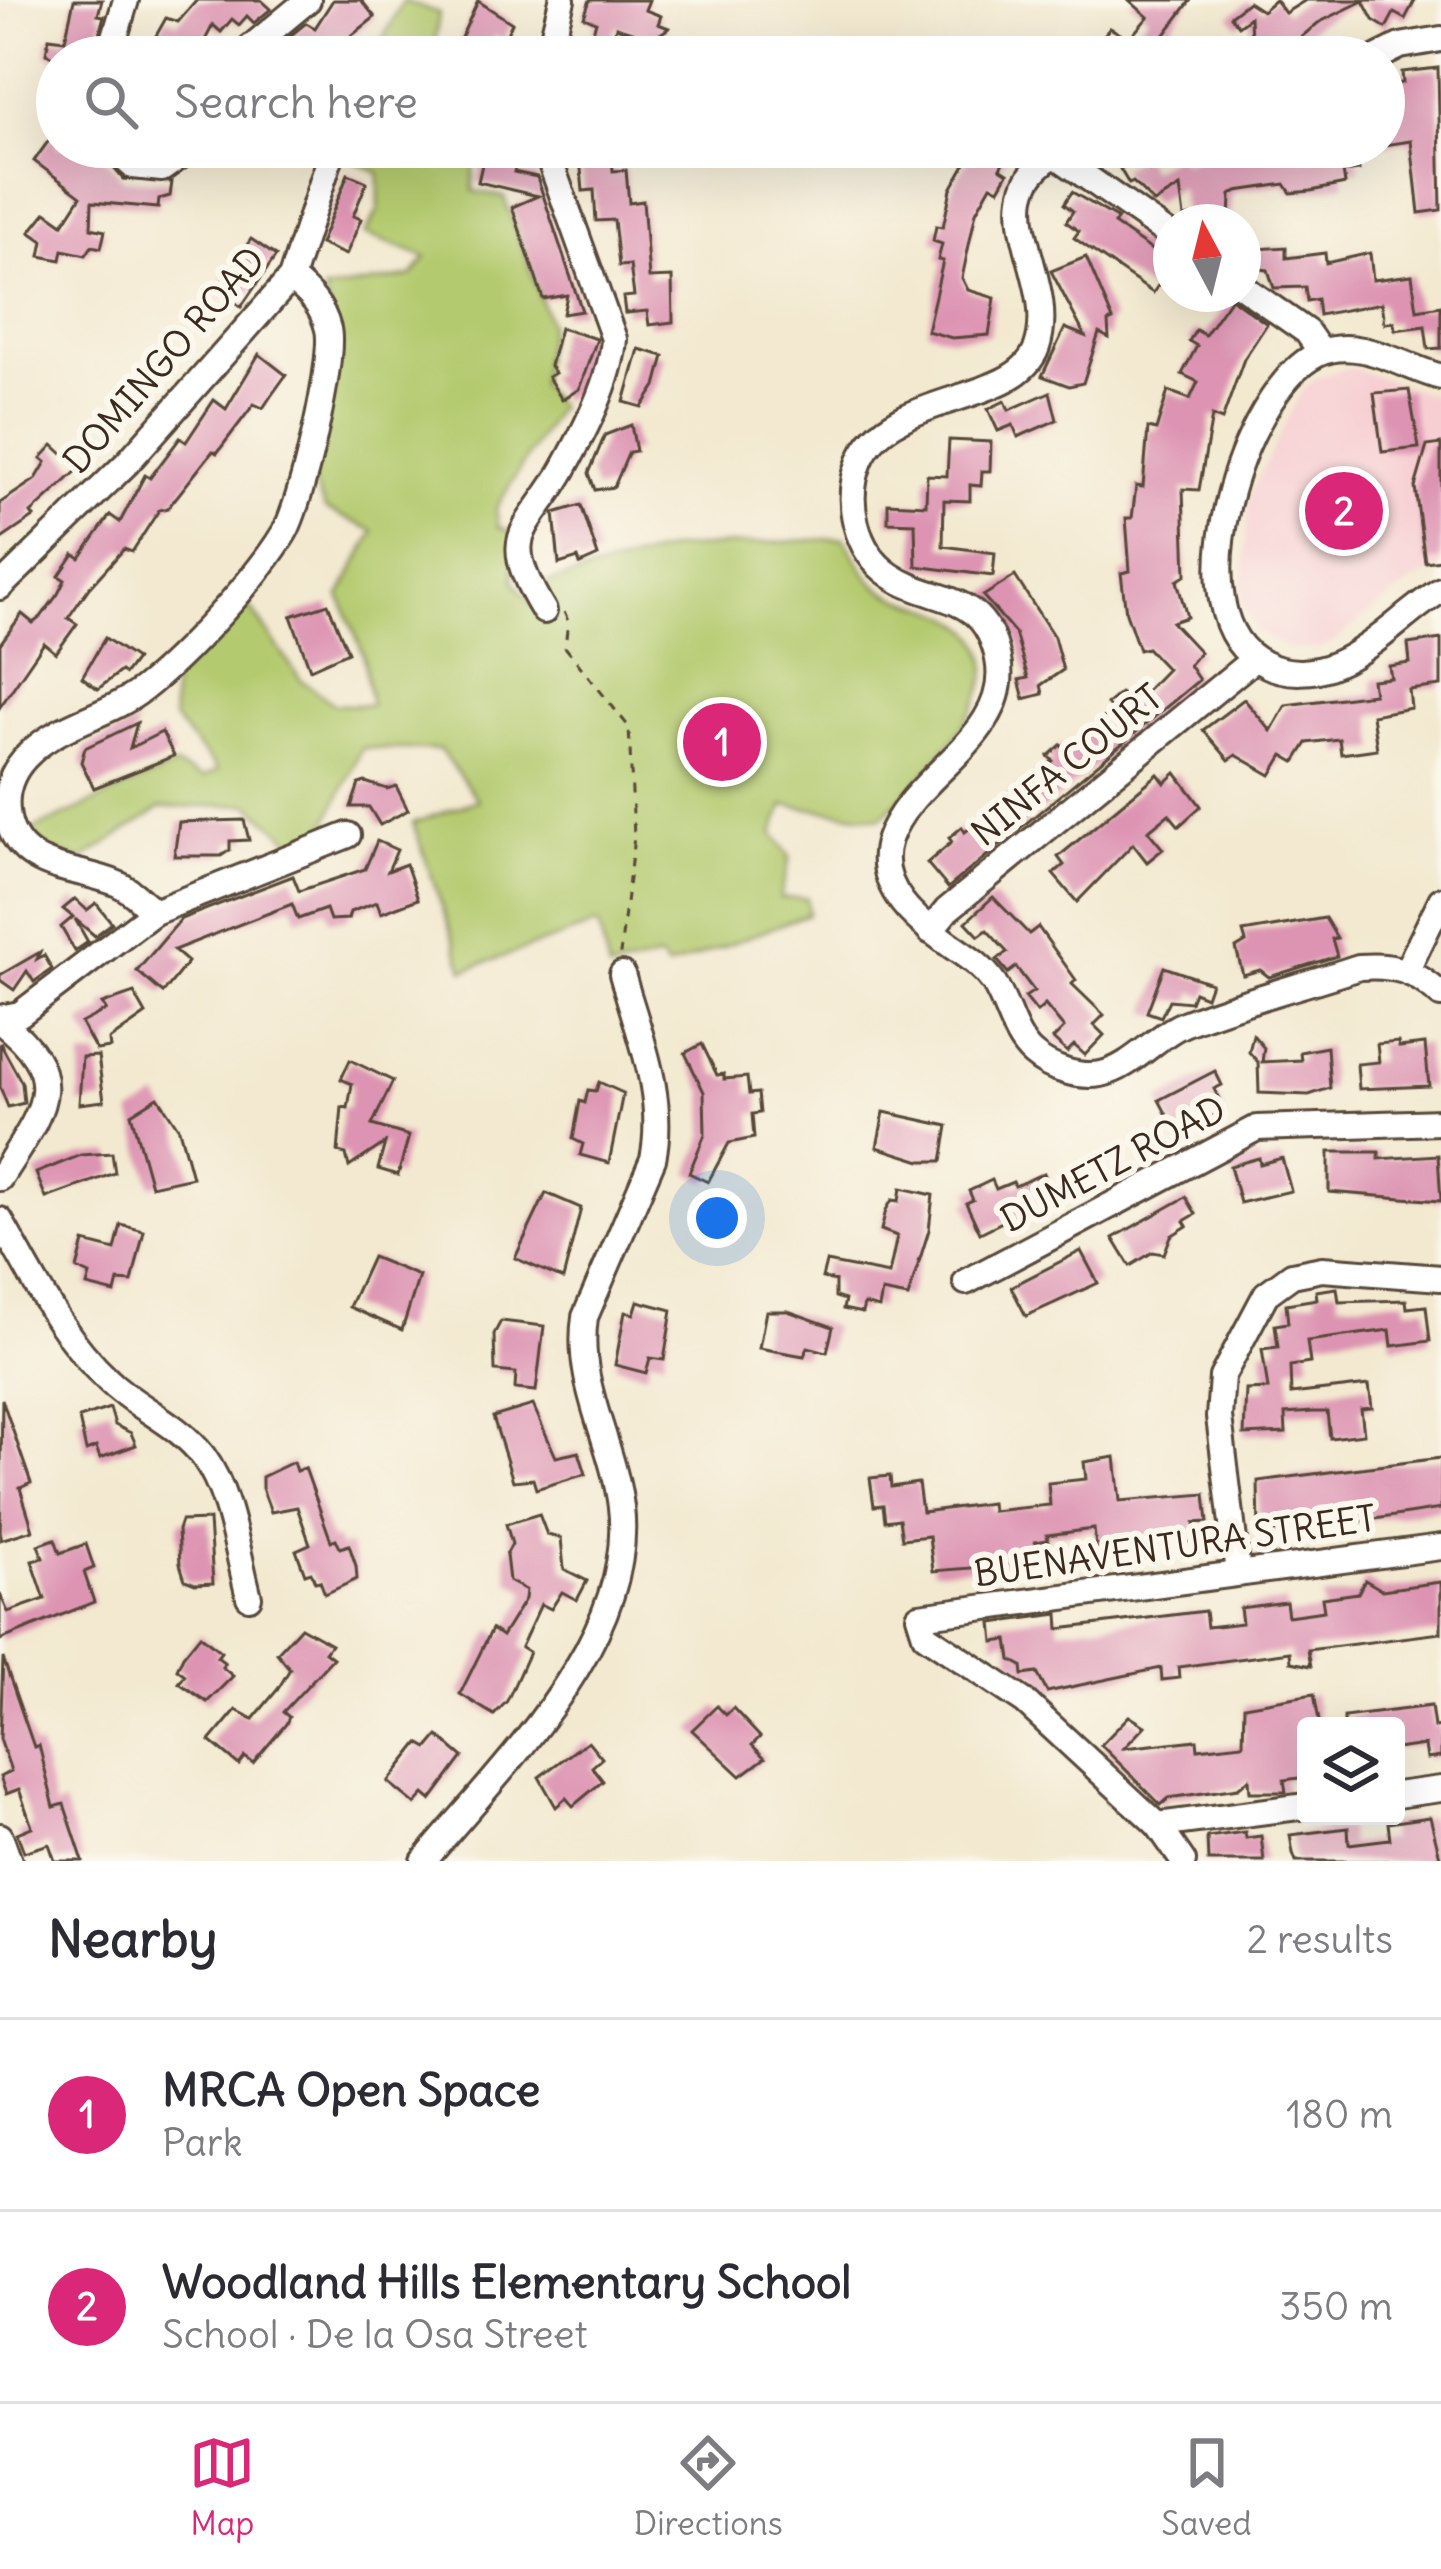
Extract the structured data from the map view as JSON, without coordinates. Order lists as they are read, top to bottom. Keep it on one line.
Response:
{"streets":{"street":["DOMINGO ROAD","NINFA COURT","DUMETZ ROAD","BUENAVENTURA STREET"]},"north":"top","page":{"search":"Search here","pins":["2","1"],"heading":["Nearby","2 results"],"list":[{"mark":"1","name":"MRCA Open Space","note":"Park","value":"180 m"},{"mark":"2","name":"Woodland Hills Elementary School","note":"School · De la Osa Street","value":"350 m"}],"nav":["Map","Directions","Saved"]}}
